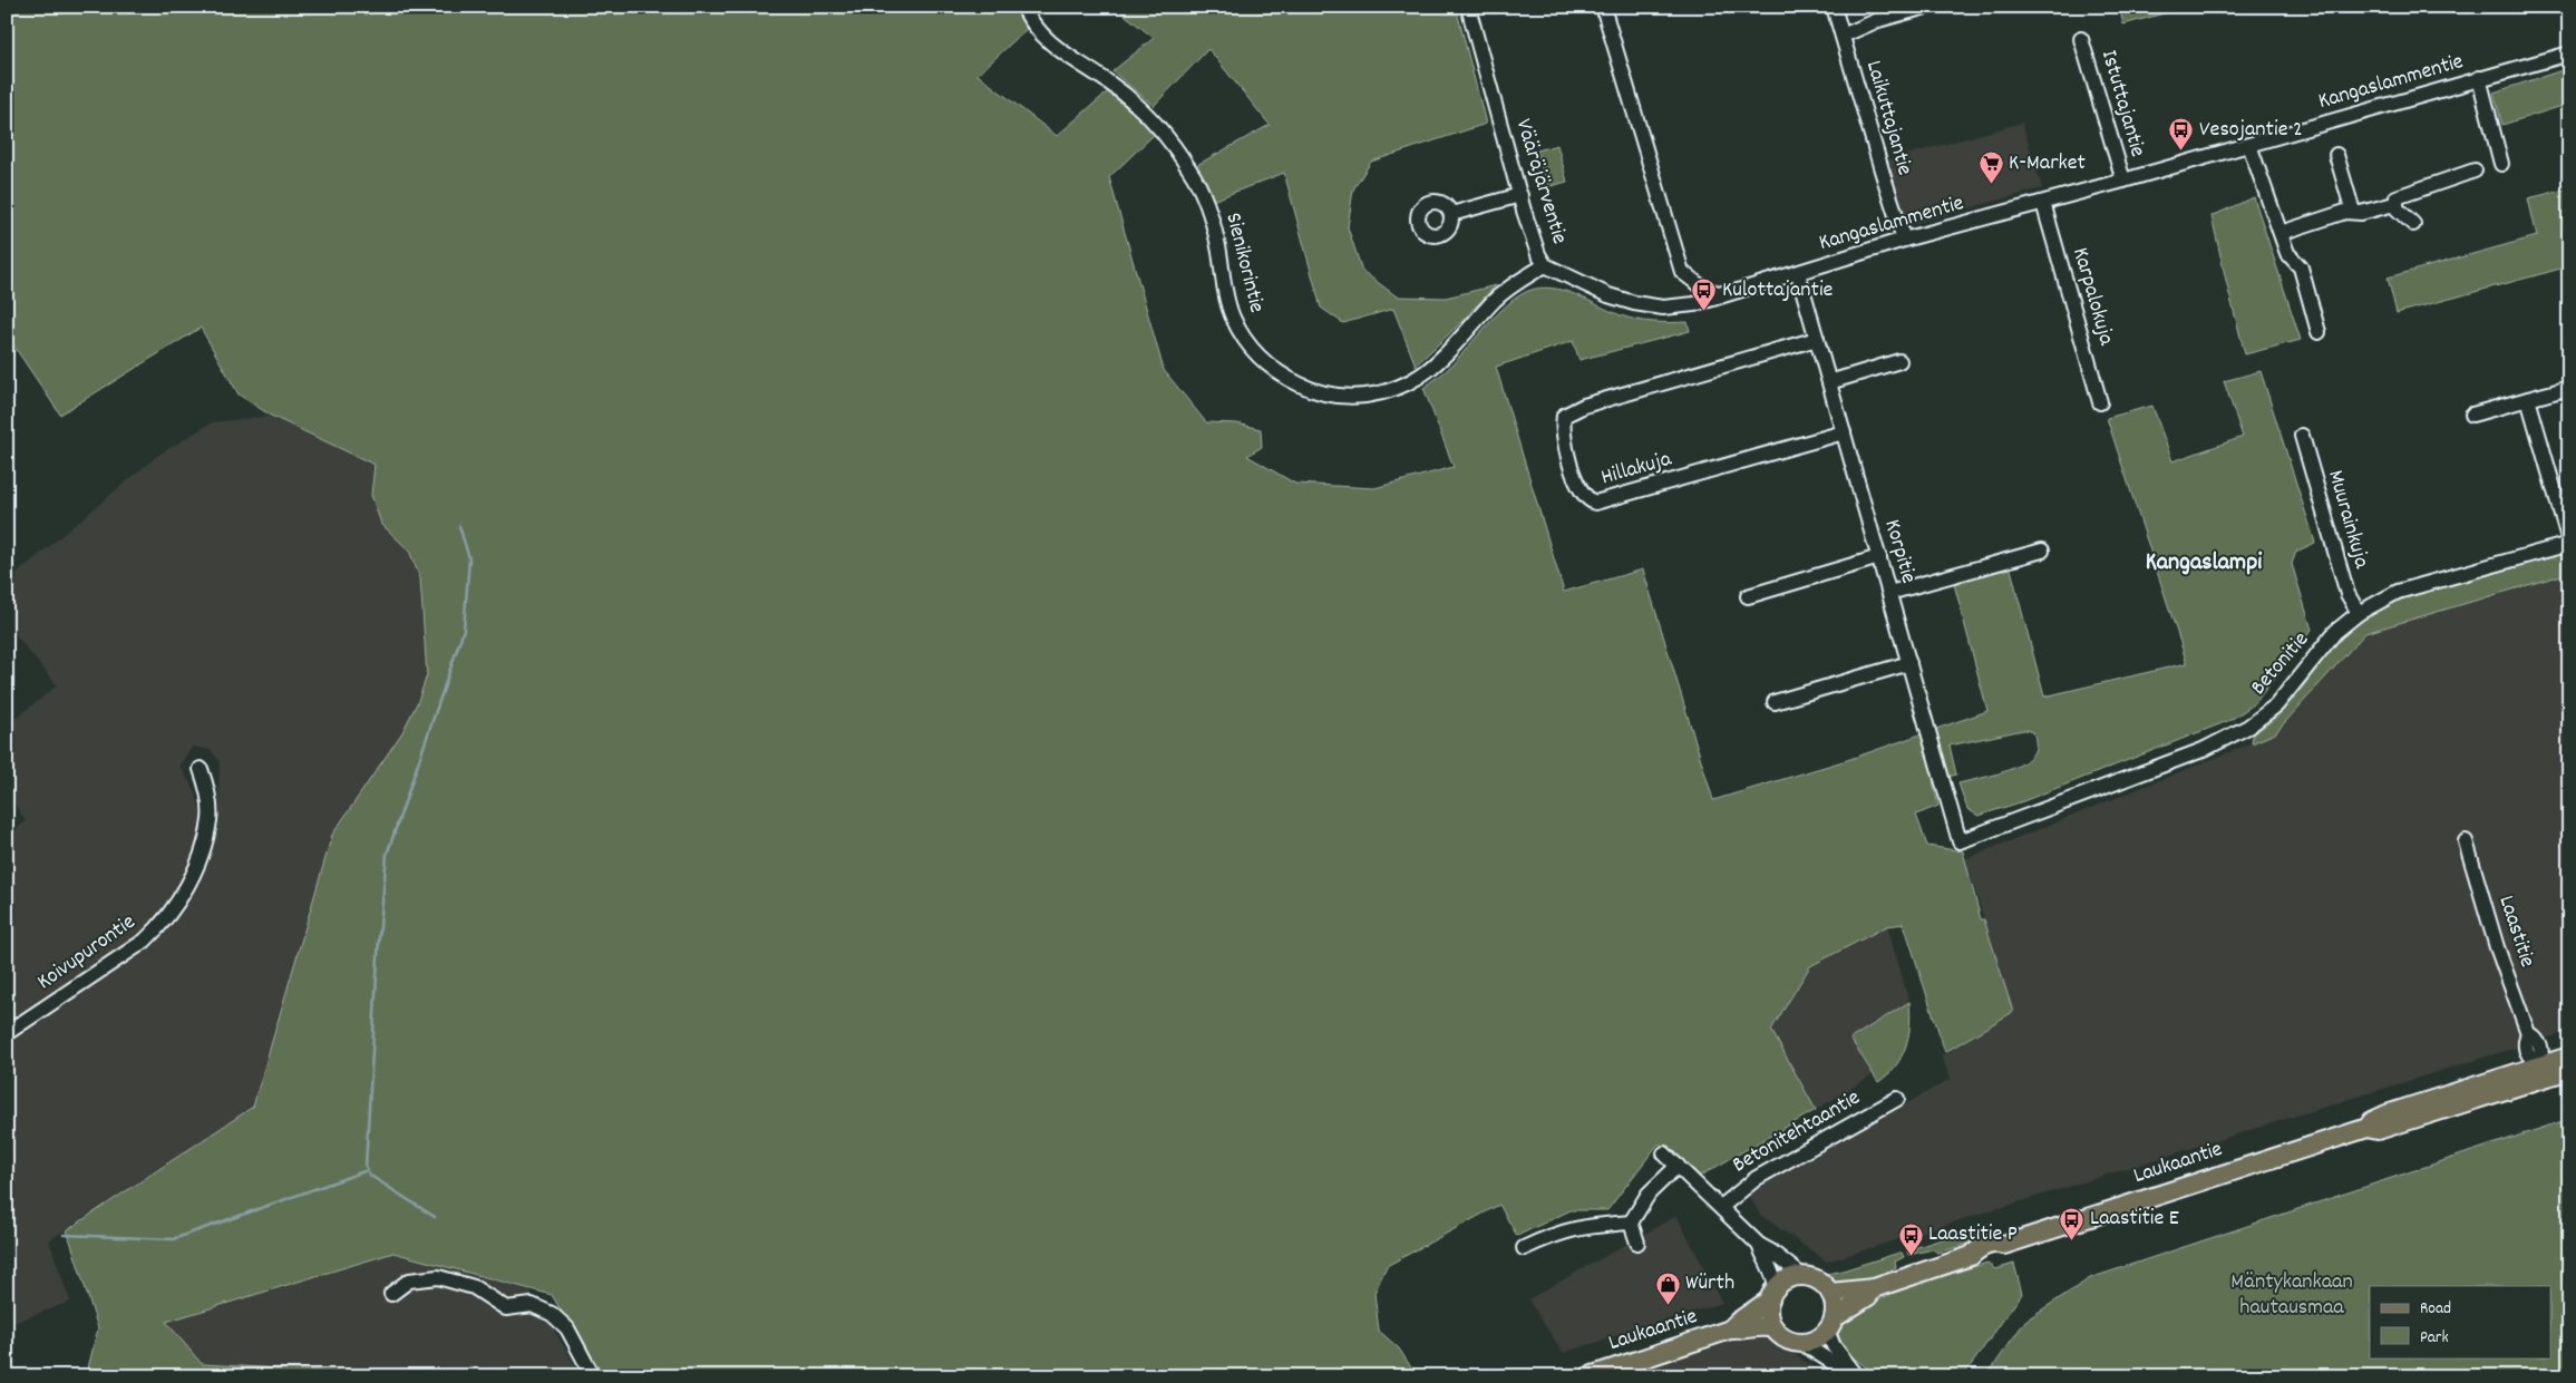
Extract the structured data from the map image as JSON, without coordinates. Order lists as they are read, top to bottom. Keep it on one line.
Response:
{"streets":{"main road":["Laukaantie"],"street":["Kangaslammentie","Istuttajantie","Laikuttajantie","Vääräjärventie","Sienikorintie","Karpalokuja","Hillakuja","Muurainkuja","Korpitie","Betonitie","Laastitie","Koivupurontie","Betonitehtaantie"]},"crossings":[["Kangaslammentie","Istuttajantie"],["Kangaslammentie","Laikuttajantie"],["Kangaslammentie","Vääräjärventie"],["Kangaslammentie","Karpalokuja"],["Kangaslammentie","Korpitie"],["Vääräjärventie","Sienikorintie"],["Hillakuja","Korpitie"],["Muurainkuja","Betonitie"],["Korpitie","Betonitie"],["Laastitie","Laukaantie"]],"districts":["Kangaslampi"],"parks":["Mäntykankaan hautausmaa"],"places":{"bus stop":["Vesojantie 2","Kulottajantie","Laastitie E","Laastitie P"],"supermarket":["K-Market"],"shop":["Würth"]},"legend":["Road","Park"]}
